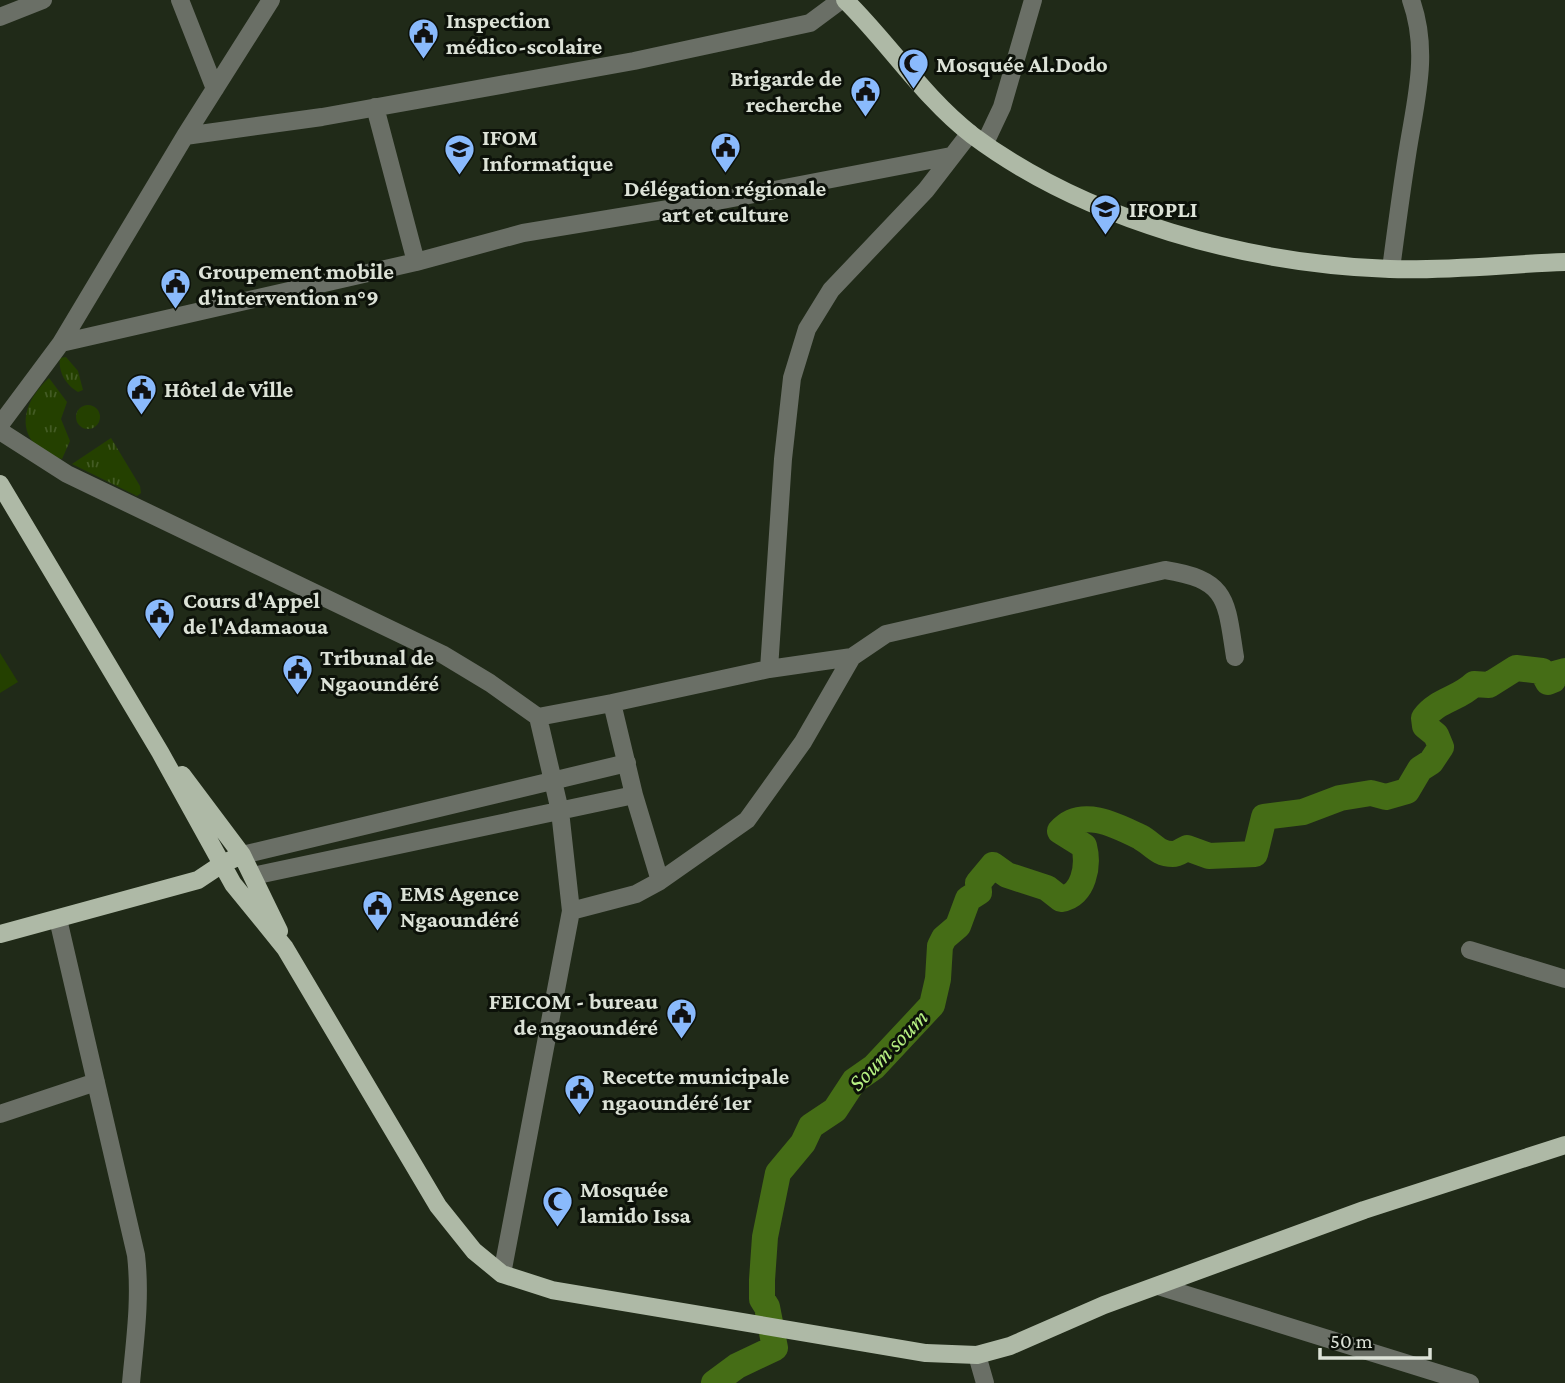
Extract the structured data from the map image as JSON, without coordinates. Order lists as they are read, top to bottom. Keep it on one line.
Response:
{"water":["Soum soum"],"places":{"public building":["Inspection médico-scolaire","Brigarde de recherche","Délégation régionale art et culture","Groupement mobile d'intervention n°9","Hôtel de Ville","Cours d'Appel de l'Adamaoua","Tribunal de Ngaoundéré","EMS Agence Ngaoundéré","FEICOM - bureau de ngaoundéré","Recette municipale ngaoundéré 1er"],"mosque":["Mosquée Al.Dodo","Mosquée lamido Issa"],"school or university":["IFOM Informatique","IFOPLI"]},"scale_bar":"50 m"}
